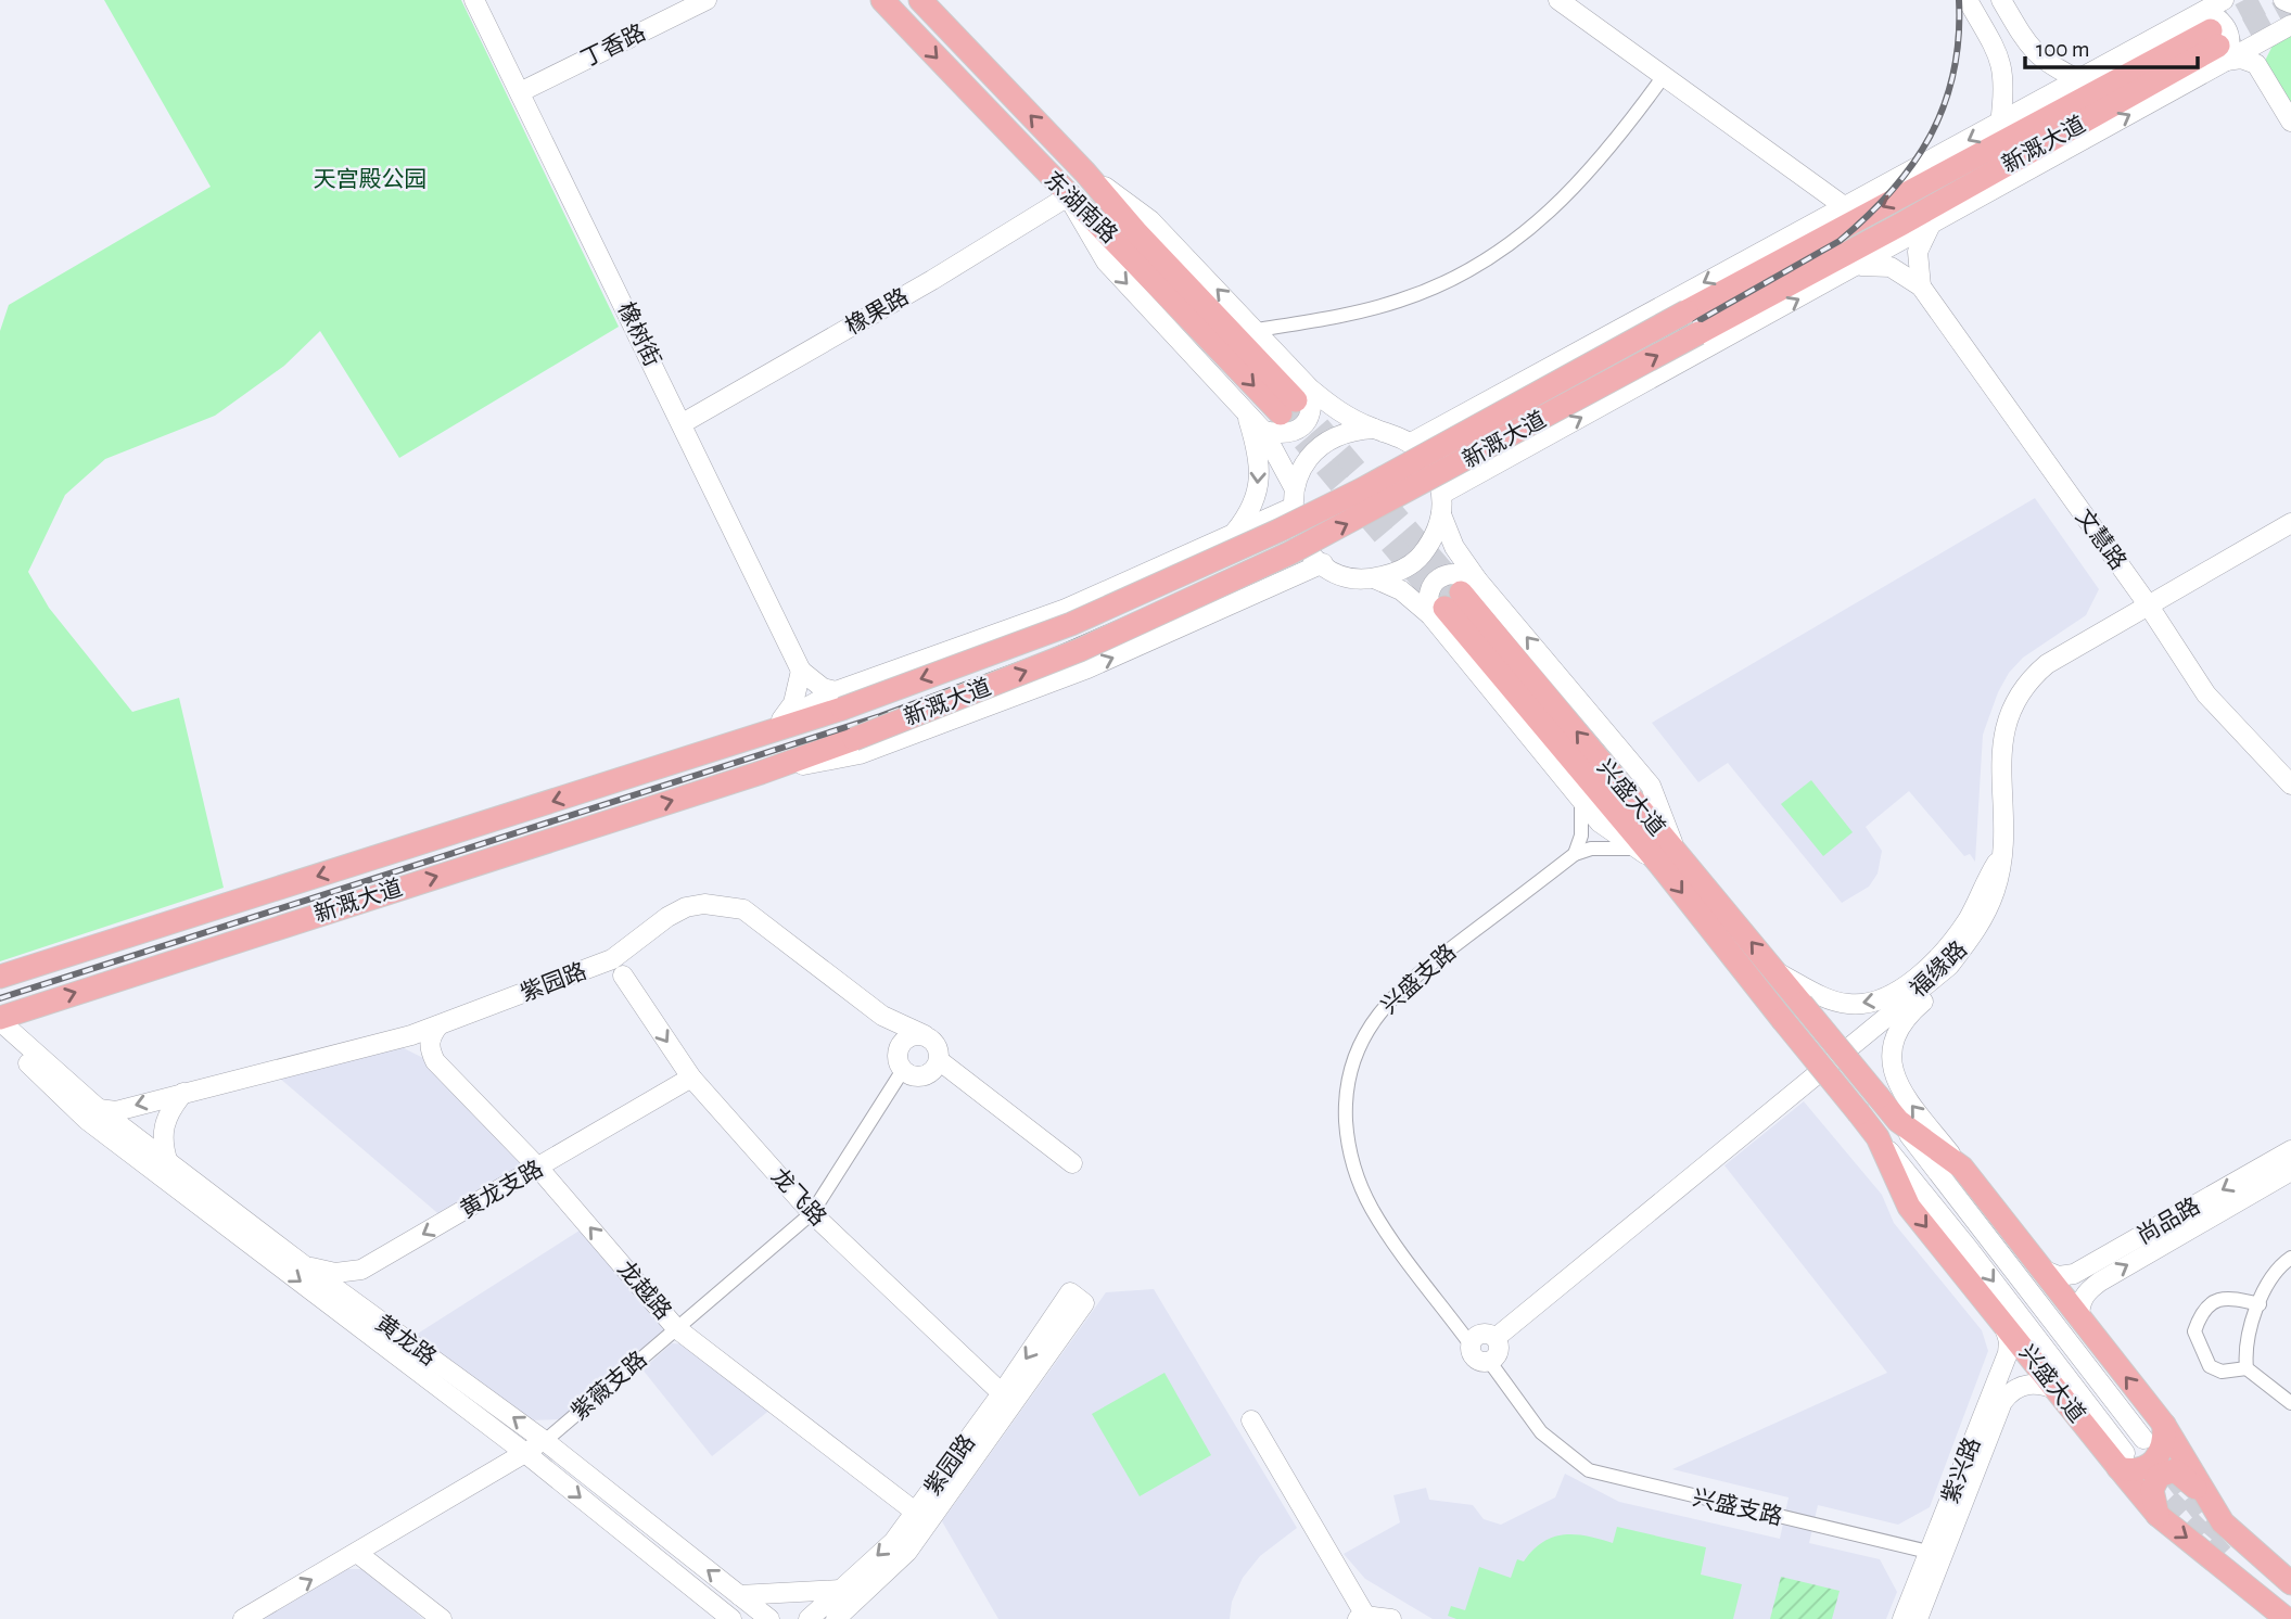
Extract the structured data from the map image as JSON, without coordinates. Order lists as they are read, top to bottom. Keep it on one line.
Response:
{"streets":{"main road":["新溉大道","东湖南路","兴盛大道"],"street":["丁香路","橡果路","橡树街","文慧路","福缘路","兴盛支路","紫园路","黄龙支路","龙飞路","尚品路","龙越路","黄龙路","紫薇支路","紫兴路"]},"crossings":[["丁香路","橡树街"],["东湖南路","橡果路"],["橡果路","橡树街"],["文慧路","福缘路"],["兴盛大道","紫兴路"],["福缘路","兴盛支路"],["兴盛支路","紫兴路"],["紫园路","龙飞路"],["紫园路","龙越路"],["紫园路","黄龙路"],["紫园路","紫薇支路"],["黄龙支路","龙飞路"],["黄龙支路","龙越路"],["黄龙支路","黄龙路"],["龙飞路","紫薇支路"],["龙越路","紫薇支路"],["黄龙路","紫薇支路"]],"one_way":["黄龙支路"],"parks":["天宫殿公园"],"scale_bar":"100 m"}
